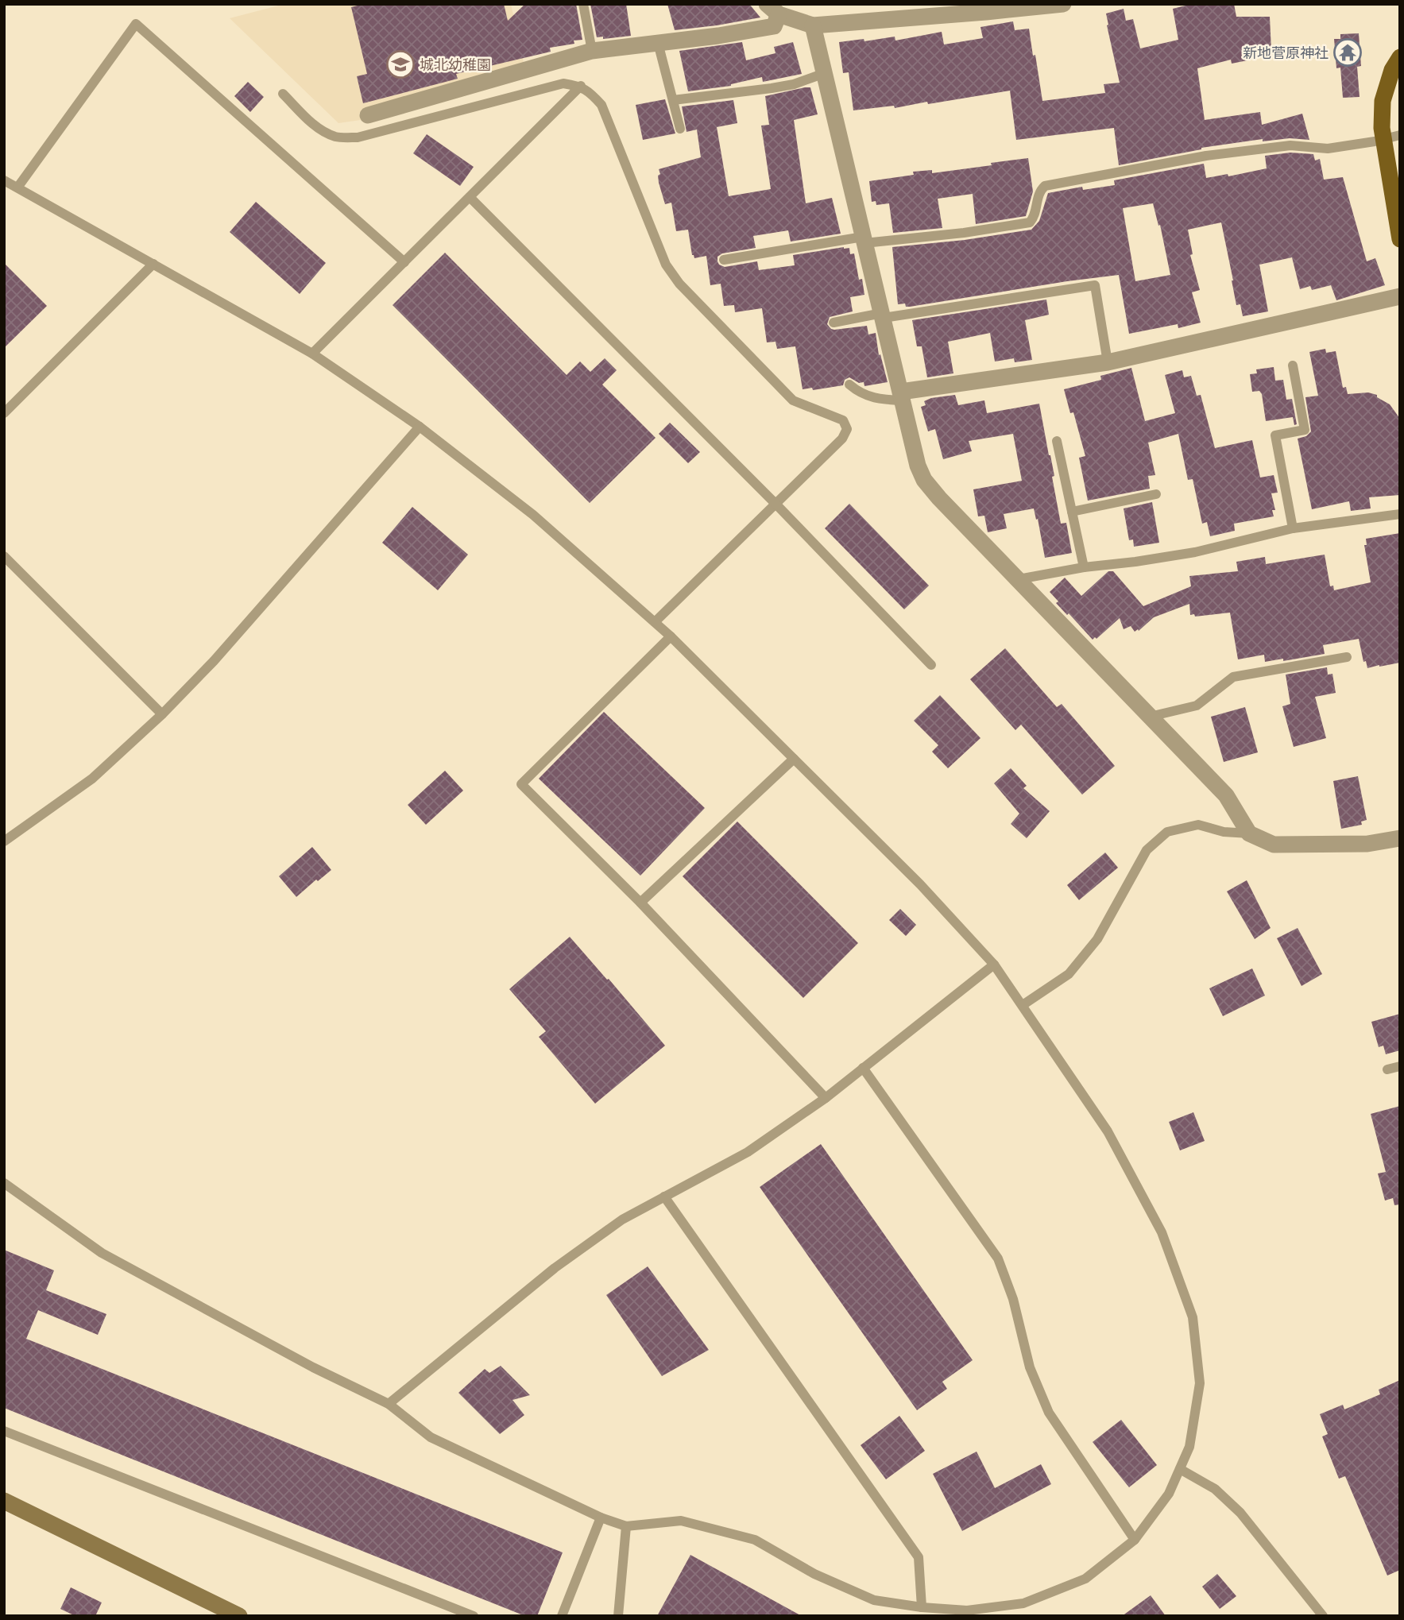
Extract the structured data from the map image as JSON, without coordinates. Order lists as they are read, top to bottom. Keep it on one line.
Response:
{"places":{"temple":["新地菅原神社"],"school or university":["城北幼稚園"]}}
